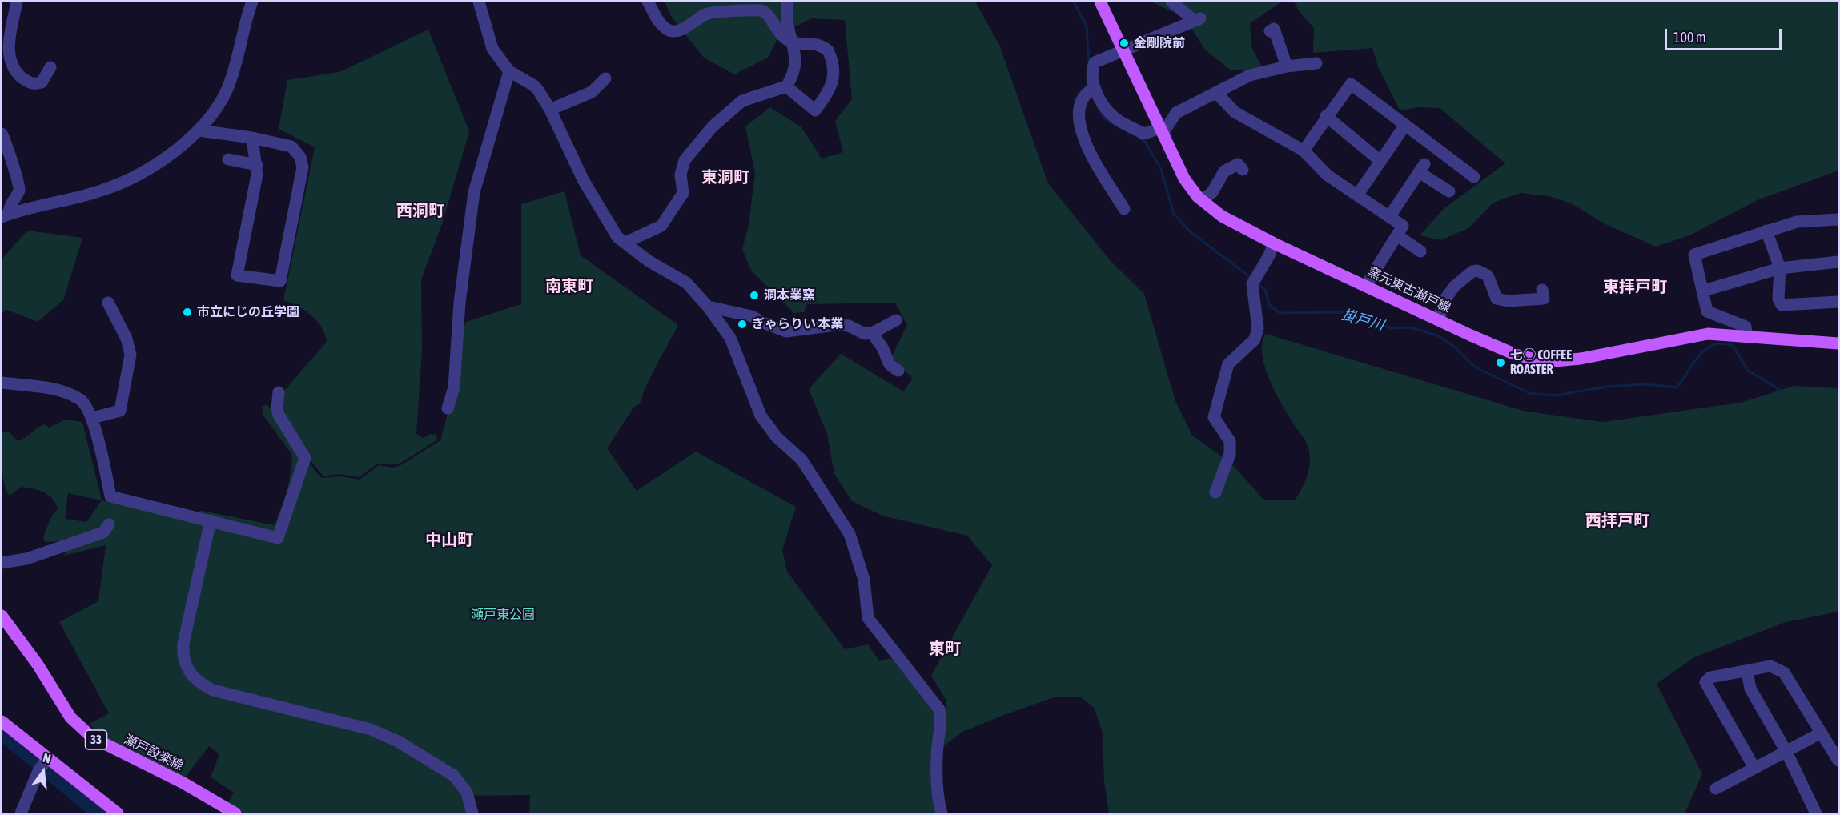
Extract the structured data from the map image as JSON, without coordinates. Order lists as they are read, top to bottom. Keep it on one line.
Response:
{"streets":{"main road":["窯元東古瀬戸線","33","瀬戸設楽線"]},"districts":["東洞町","西洞町","南東町","東拝戸町","西拝戸町","中山町","東町"],"water":["掛戸川"],"parks":["瀬戸東公園"],"places":["金剛院前","洞本業窯","市立にじの丘学園","ぎゃらりい 本業","七◯ COFFEE ROASTER"],"scale_bar":"100 m","north":"top"}
